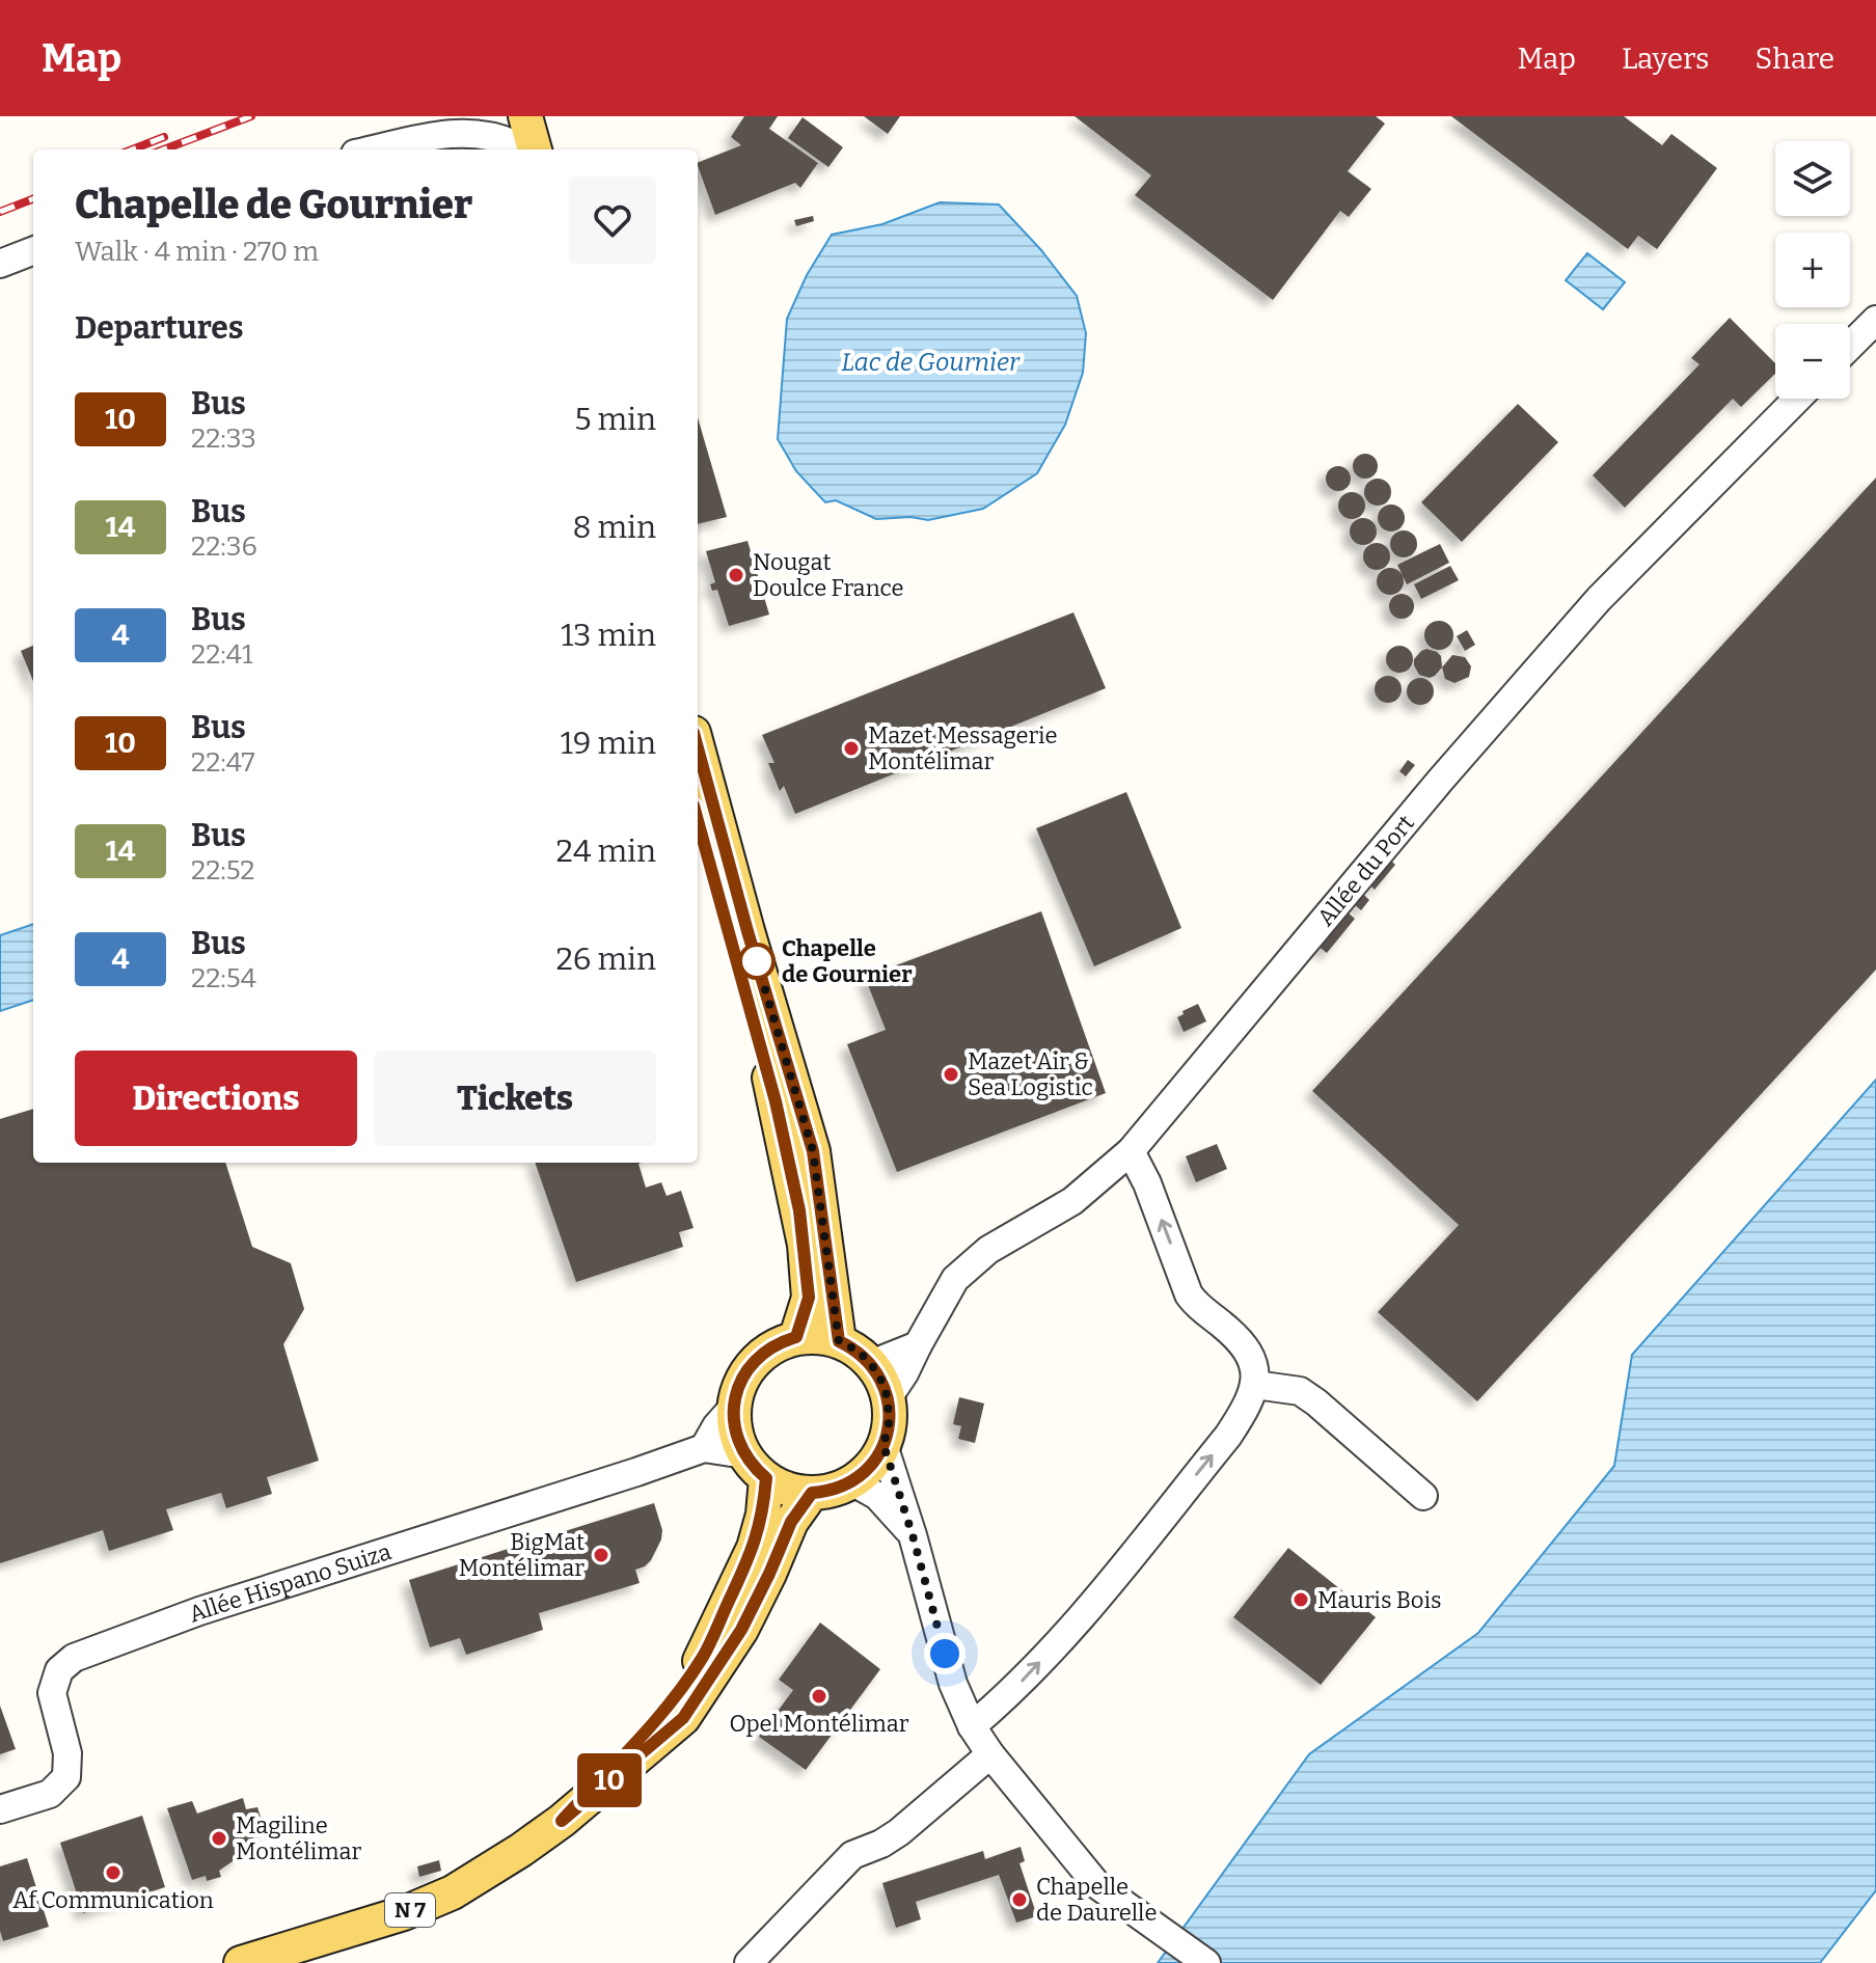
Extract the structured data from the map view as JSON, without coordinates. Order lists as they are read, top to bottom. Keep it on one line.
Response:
{"streets":{"main road":["N 7"],"street":["Allée du Port","Allée Hispano Suiza"]},"crossings":[["Allée du Port","Allée Hispano Suiza"],["Allée du Port","N 7"],["Allée Hispano Suiza","N 7"]],"water":["Lac de Gournier"],"places":["Nougat Doulce France","Mazet Messagerie Montélimar","Chapelle de Gournier","Mazet Air & Sea Logistic","BigMat Montélimar","Mauris Bois","Opel Montélimar","Magiline Montélimar","Af Communication","Chapelle de Daurelle"],"lines":["bus line 10"],"page":{"header":"Map","nav":["Map","Layers","Share"],"on_map":"10","map_buttons":["+","−"],"heading":[["Chapelle de Gournier","Walk · 4 min · 270 m"],"Departures"],"list":[{"mark":"10","name":"Bus","note":"22:33","value":"5 min"},{"mark":"14","name":"Bus","note":"22:36","value":"8 min"},{"mark":"4","name":"Bus","note":"22:41","value":"13 min"},{"mark":"10","name":"Bus","note":"22:47","value":"19 min"},{"mark":"14","name":"Bus","note":"22:52","value":"24 min"},{"mark":"4","name":"Bus","note":"22:54","value":"26 min"}],"buttons":["Directions","Tickets"]}}
